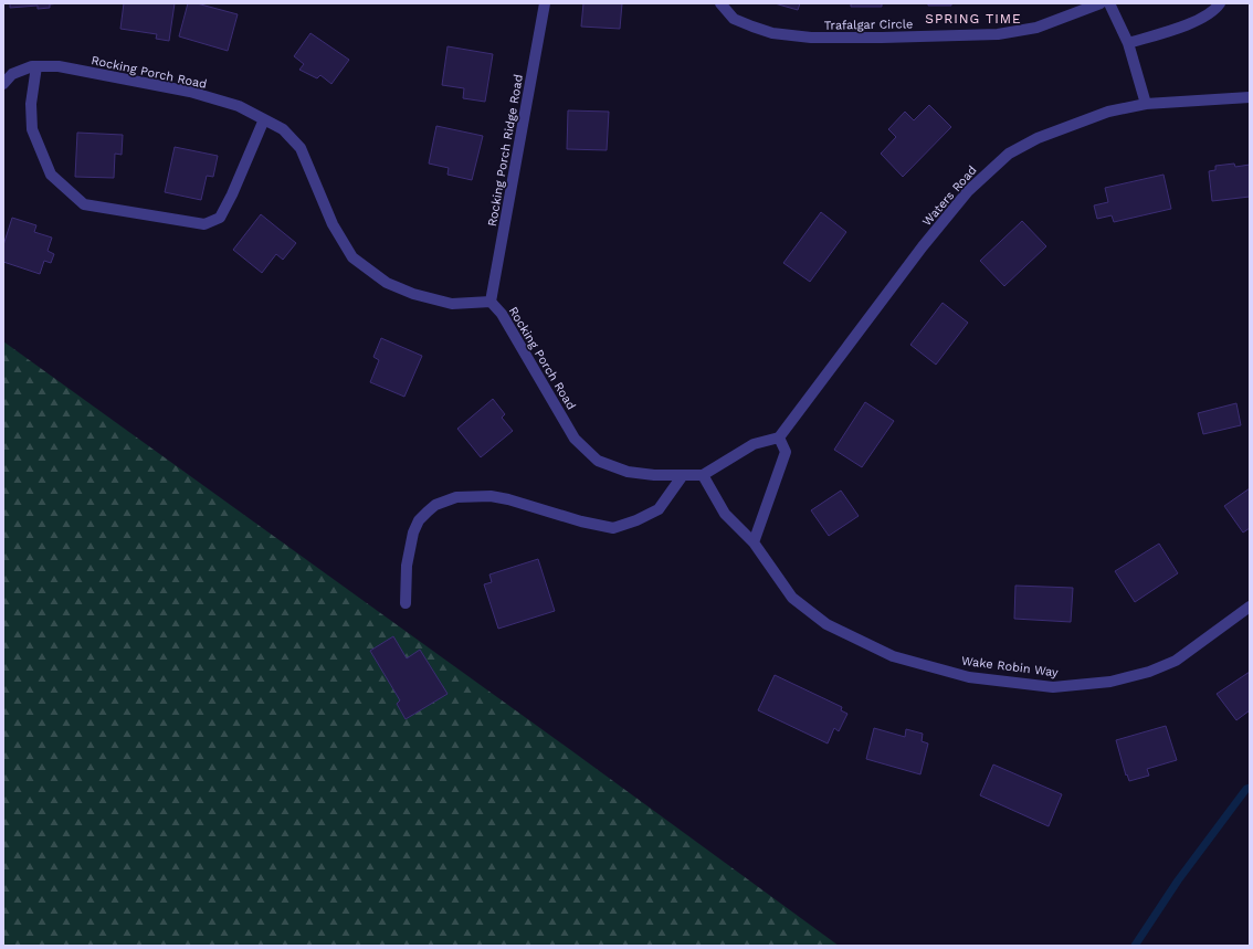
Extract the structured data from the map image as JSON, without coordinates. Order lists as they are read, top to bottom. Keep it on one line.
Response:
{"streets":{"street":["Trafalgar Circle","Rocking Porch Road","Rocking Porch Ridge Road","Waters Road","Wake Robin Way"]},"crossings":[["Rocking Porch Road","Rocking Porch Ridge Road"],["Rocking Porch Road","Wake Robin Way"]],"districts":["SPRING TIME"]}
